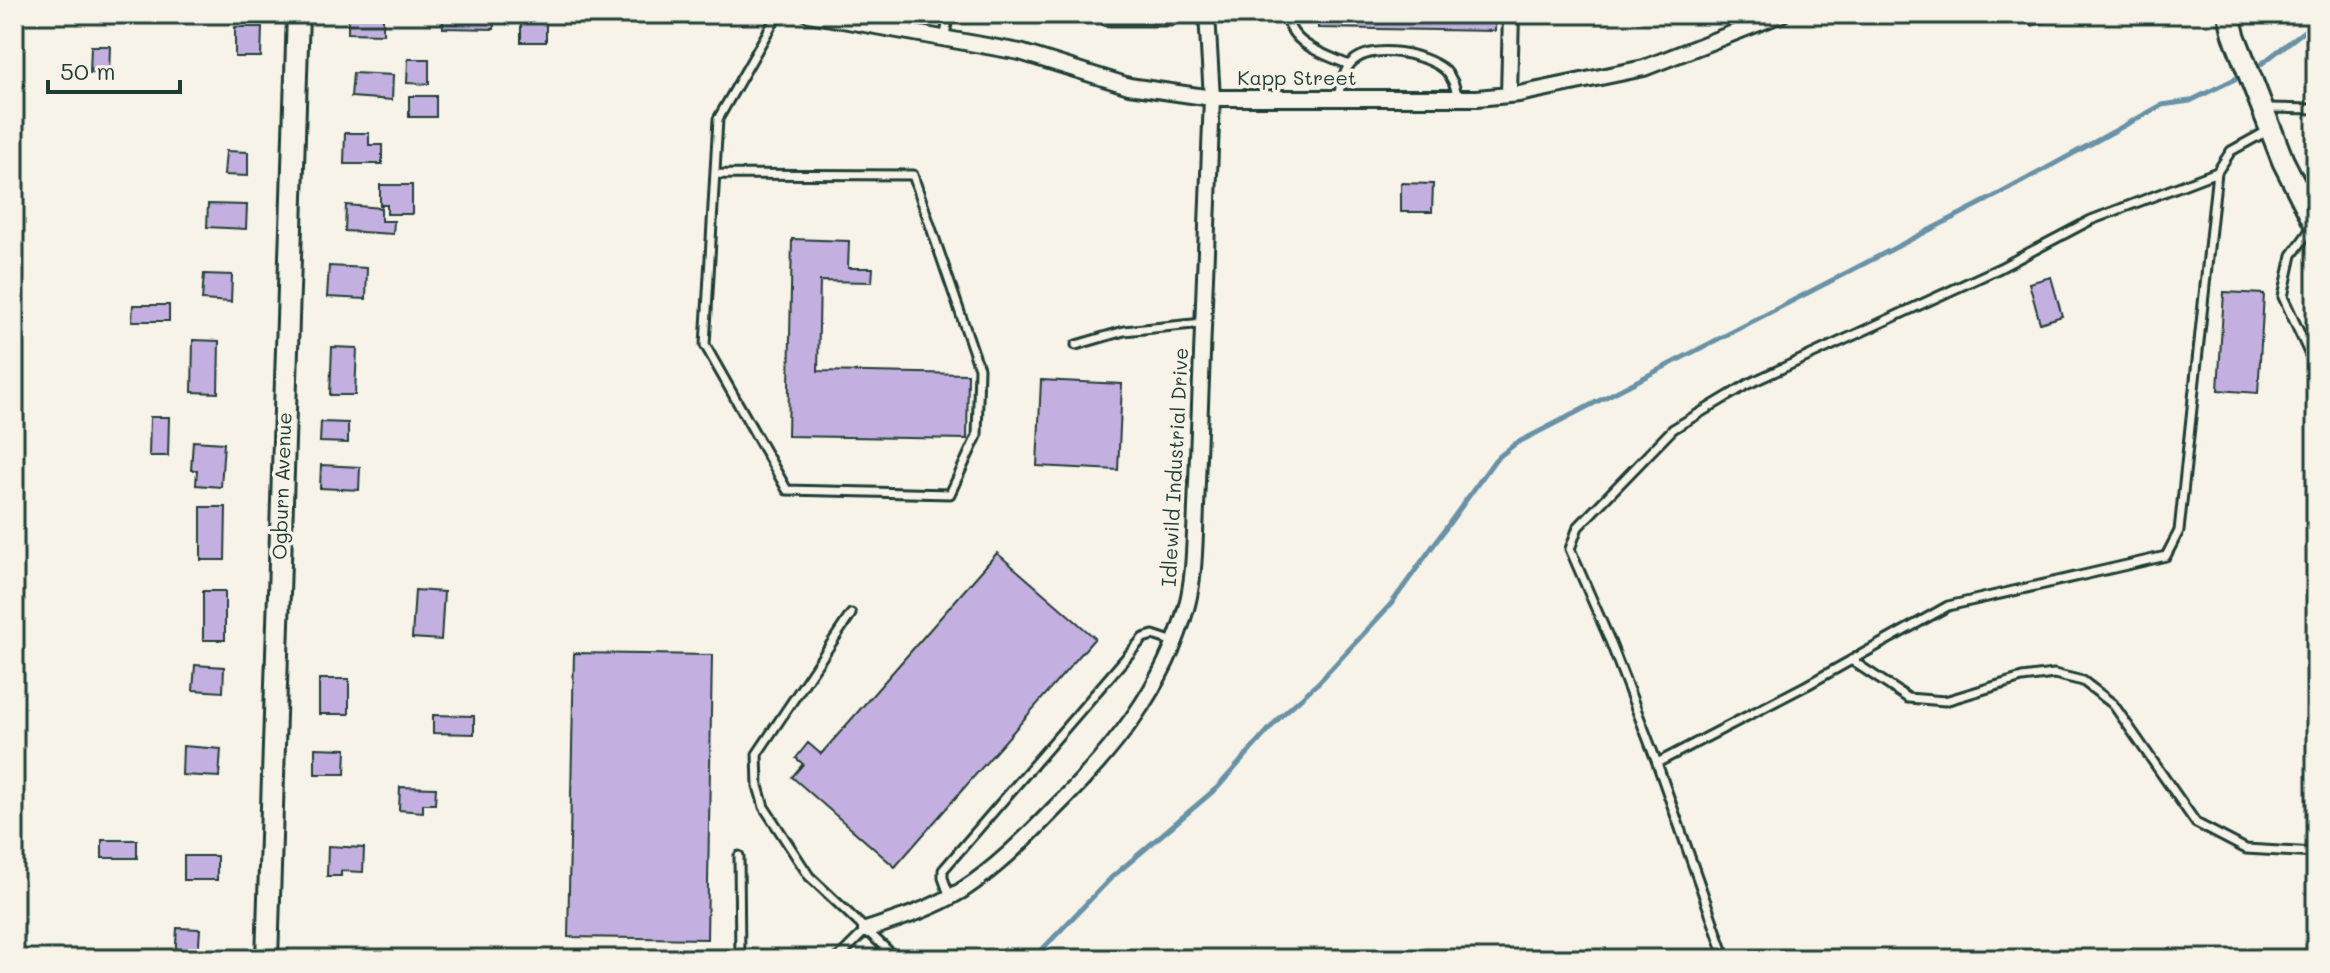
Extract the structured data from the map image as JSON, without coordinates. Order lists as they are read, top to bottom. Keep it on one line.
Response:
{"streets":{"street":["Kapp Street","Idlewild Industrial Drive","Ogburn Avenue"]},"crossings":[["Kapp Street","Idlewild Industrial Drive"]],"scale_bar":"50 m"}
